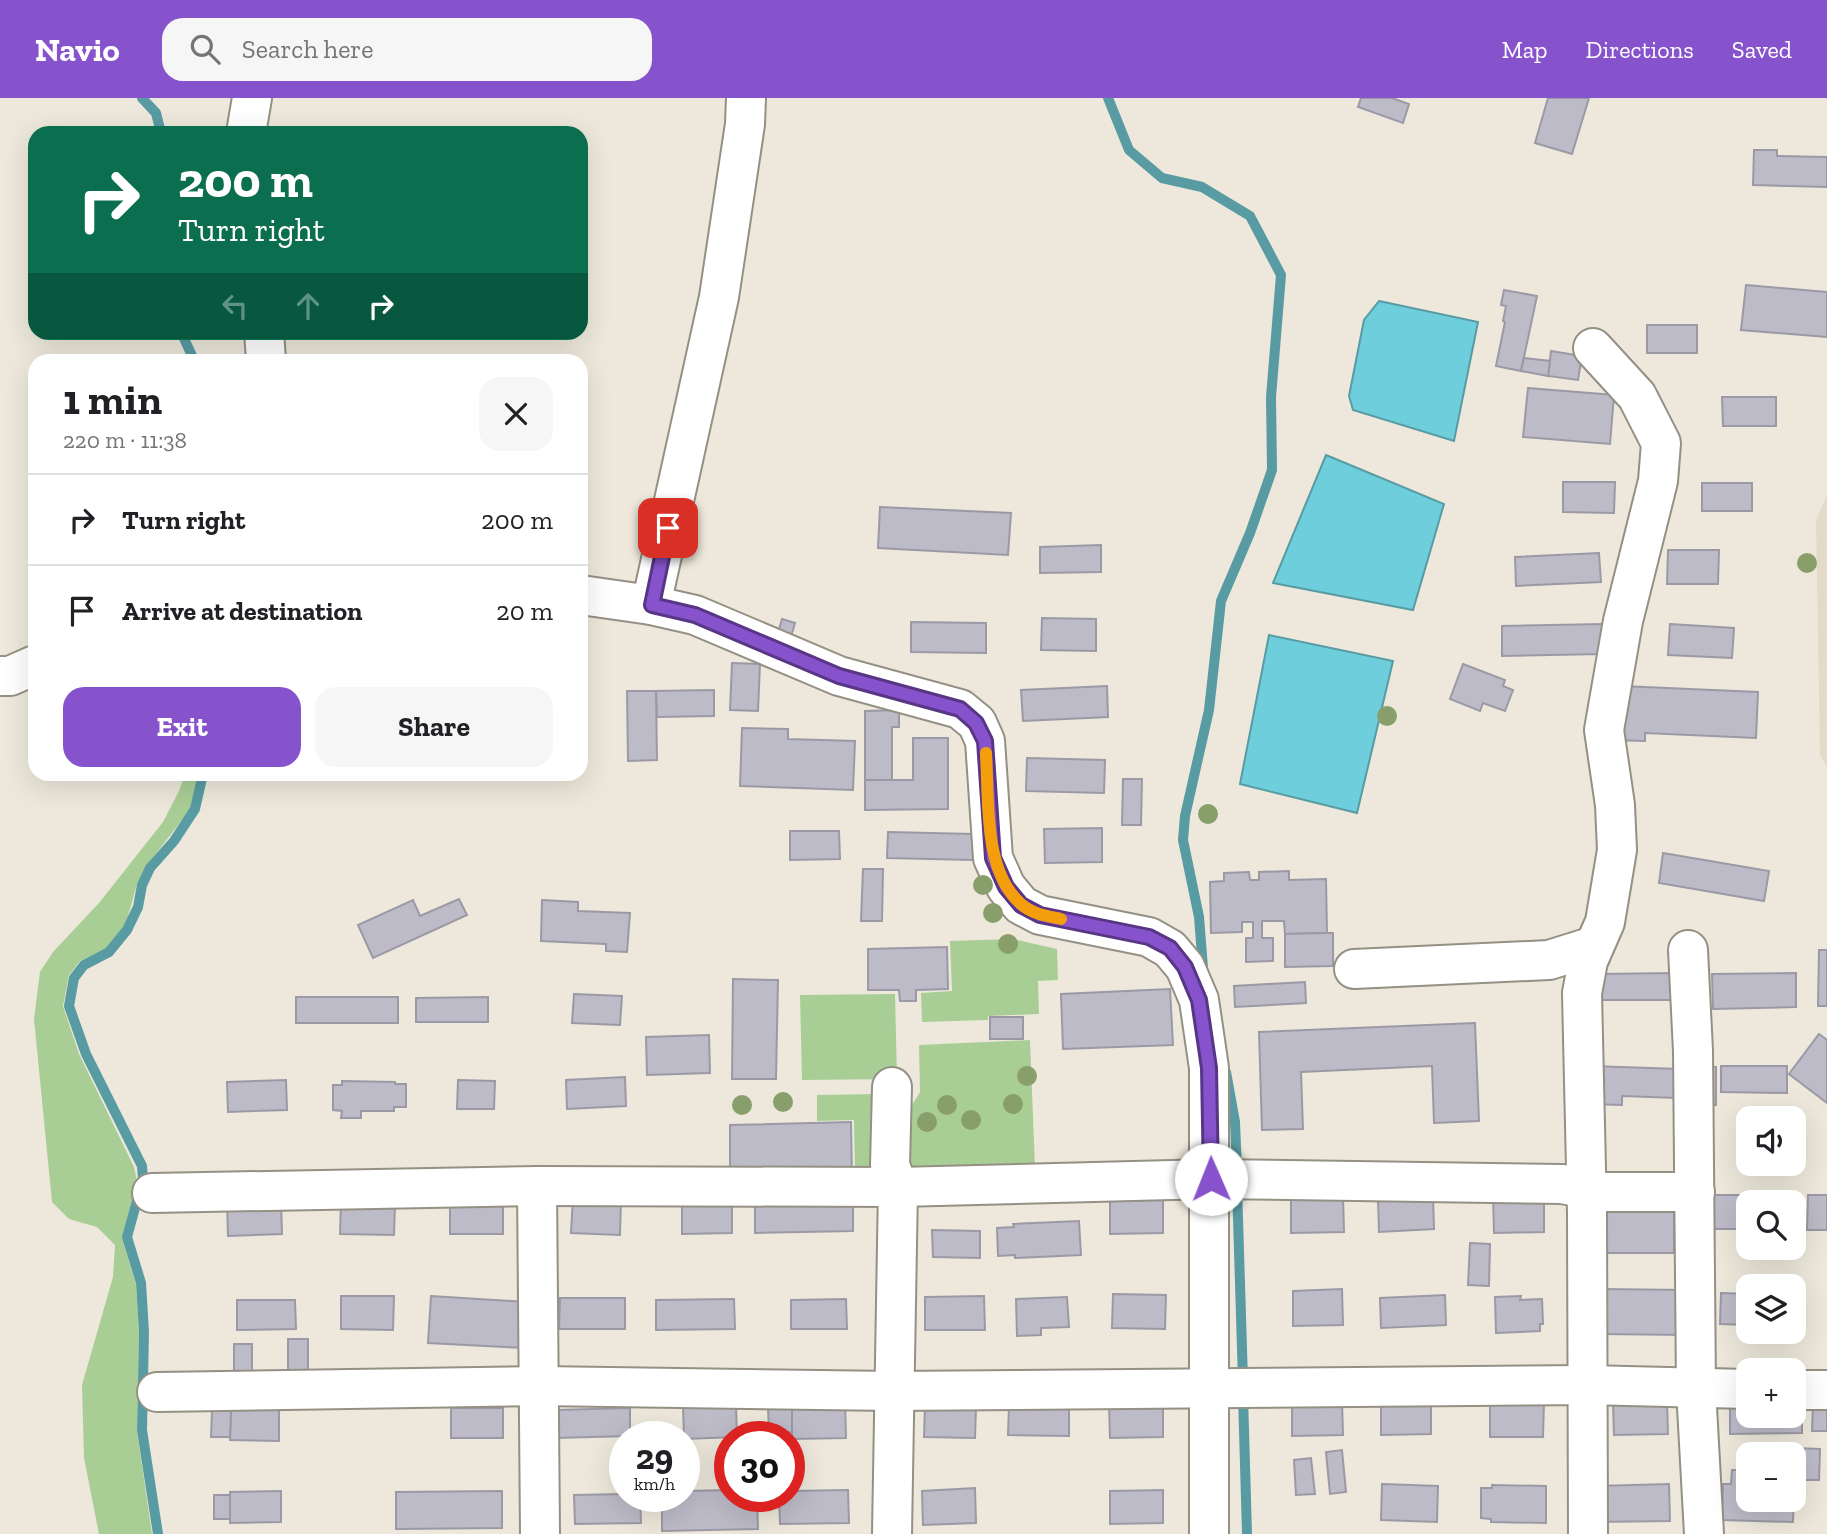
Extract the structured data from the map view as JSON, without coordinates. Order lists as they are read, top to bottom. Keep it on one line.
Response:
{"page":{"header":"Navio","search":"Search here","nav":["Map","Directions","Saved"],"turn":["200 m","Turn right"],"heading":["1 min","220 m · 11:38"],"list":[{"name":"Turn right","value":"200 m"},{"name":"Arrive at destination","value":"20 m"}],"buttons":["Exit","Share"],"map_buttons":["+","−"],"speed":"29 km/h","limit":"30"}}
